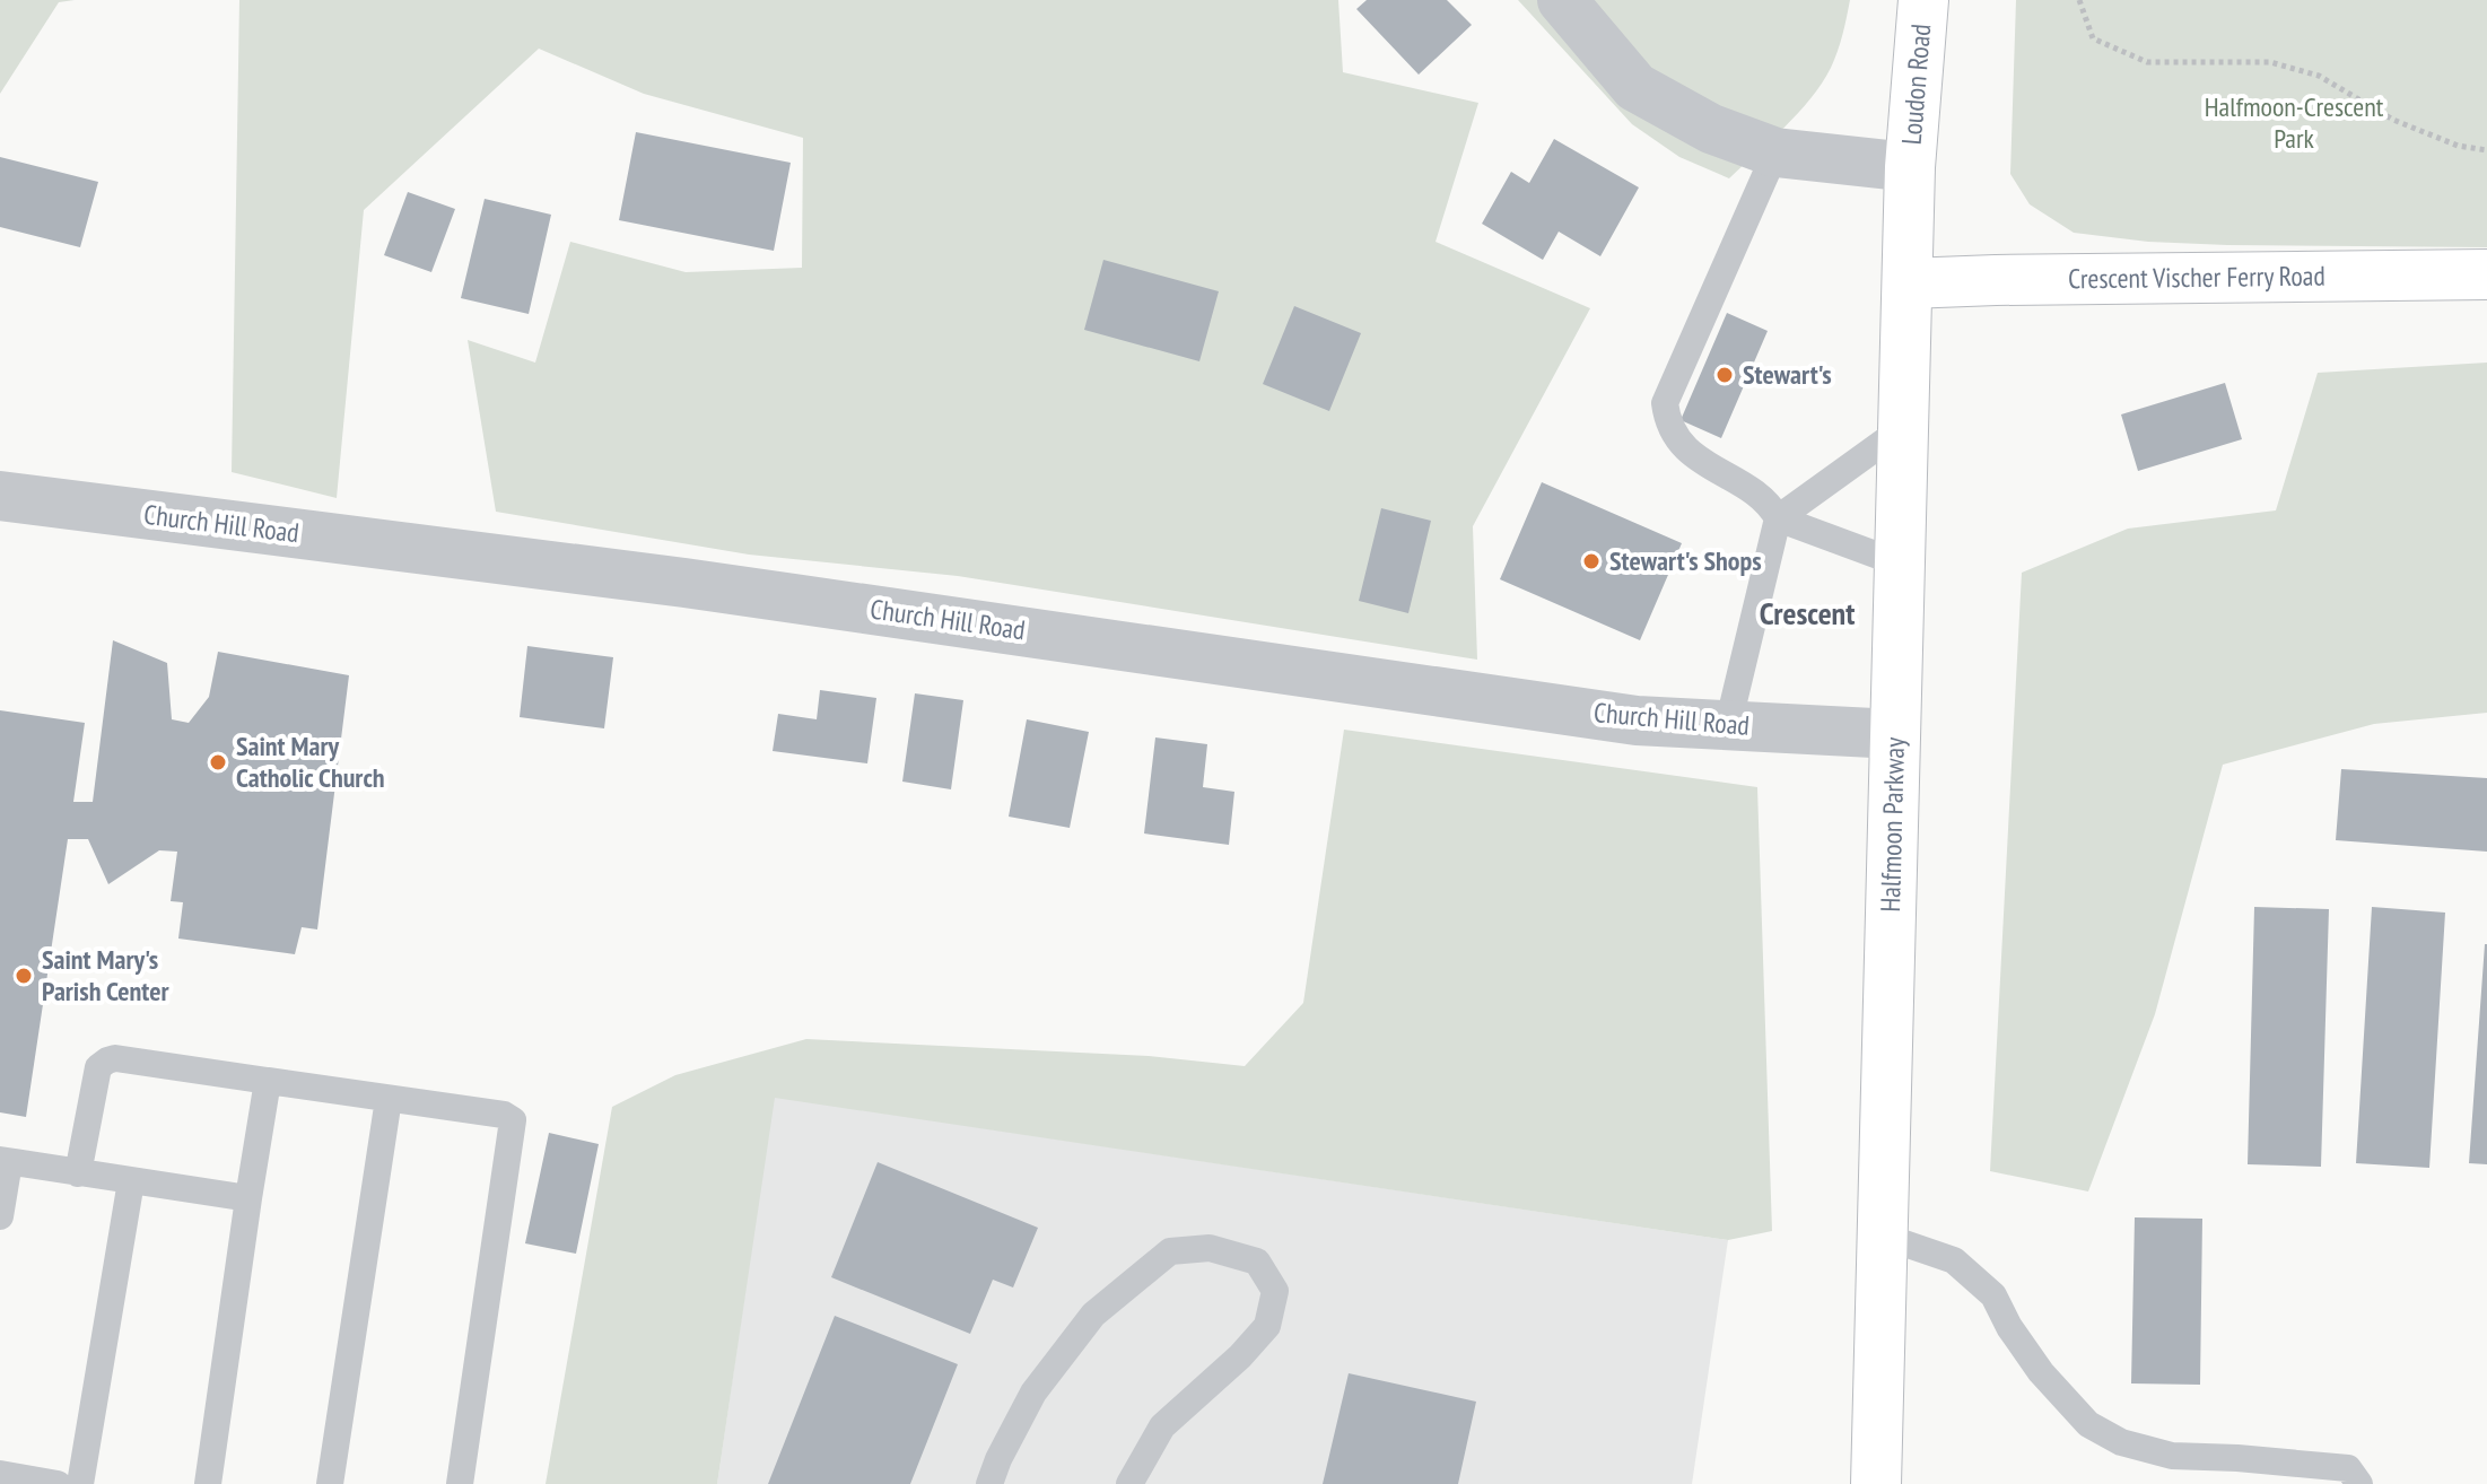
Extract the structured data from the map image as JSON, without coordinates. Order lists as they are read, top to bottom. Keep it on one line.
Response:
{"streets":{"main road":["Loudon Road","Crescent Vischer Ferry Road","Halfmoon Parkway"],"street":["Church Hill Road"]},"crossings":[["Loudon Road","Halfmoon Parkway"],["Crescent Vischer Ferry Road","Halfmoon Parkway"],["Church Hill Road","Halfmoon Parkway"]],"districts":["Crescent"],"parks":["Halfmoon-Crescent Park"],"places":["Stewart's","Stewart's Shops","Saint Mary Catholic Church","Saint Mary's Parish Center"]}
